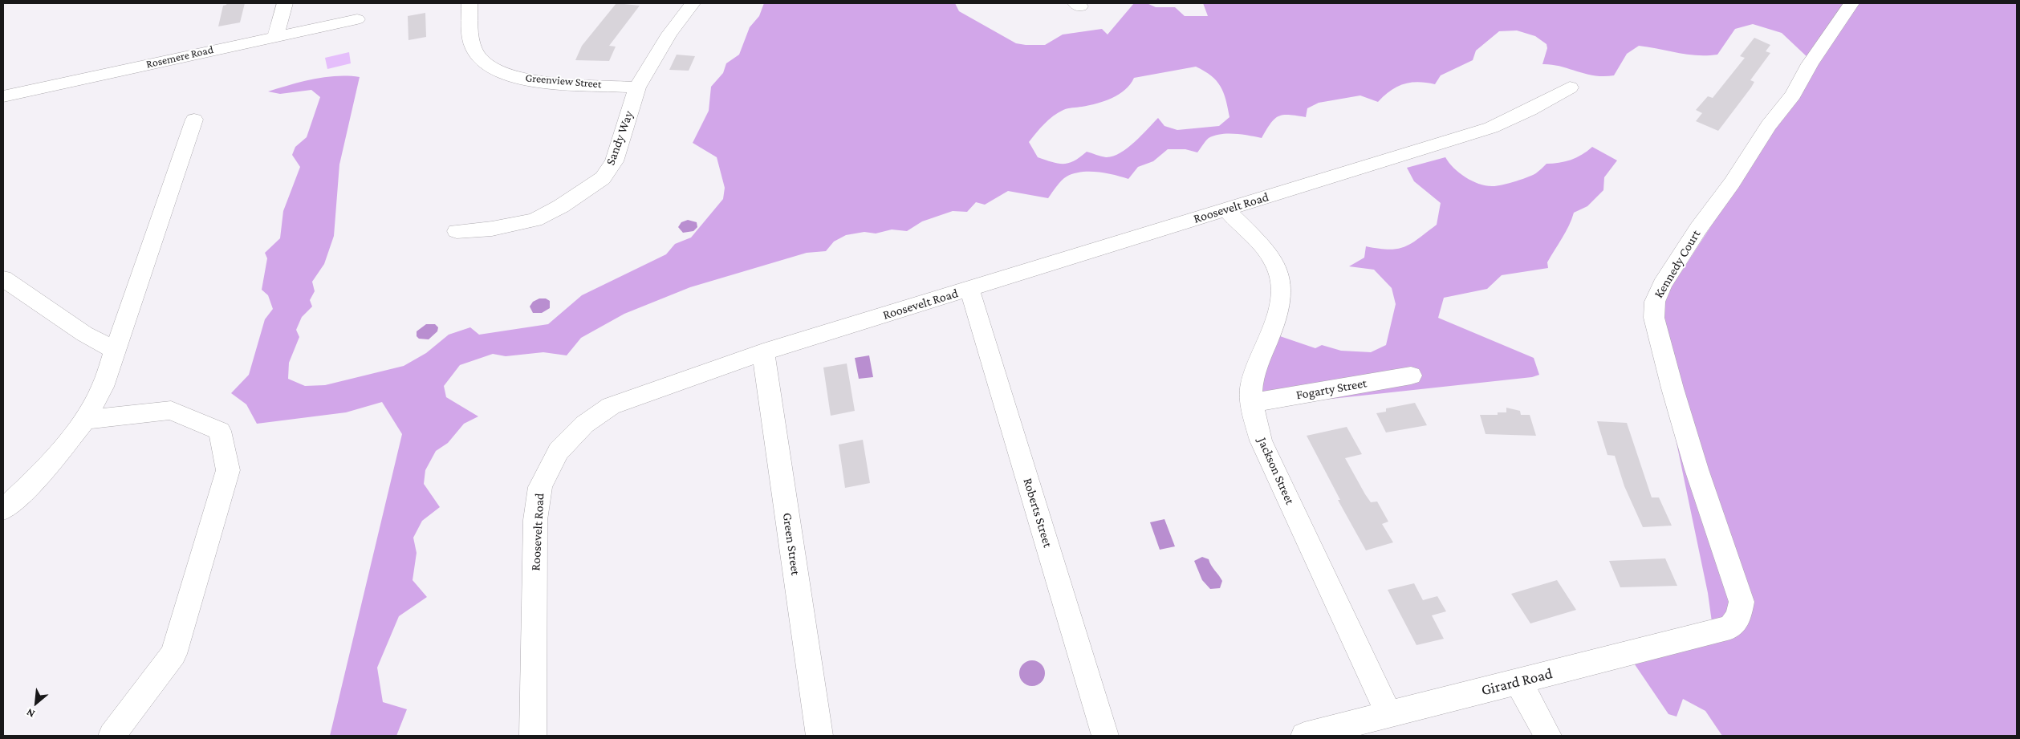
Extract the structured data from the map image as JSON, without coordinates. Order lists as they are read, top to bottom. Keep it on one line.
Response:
{"streets":{"street":["Rosemere Road","Greenview Street","Sandy Way","Roosevelt Road","Kennedy Court","Fogarty Street","Jackson Street","Roberts Street","Green Street","Girard Road"]},"crossings":[["Greenview Street","Sandy Way"],["Roosevelt Road","Jackson Street"],["Roosevelt Road","Roberts Street"],["Roosevelt Road","Green Street"],["Kennedy Court","Girard Road"],["Fogarty Street","Jackson Street"],["Jackson Street","Girard Road"]],"north":"bottom left"}
